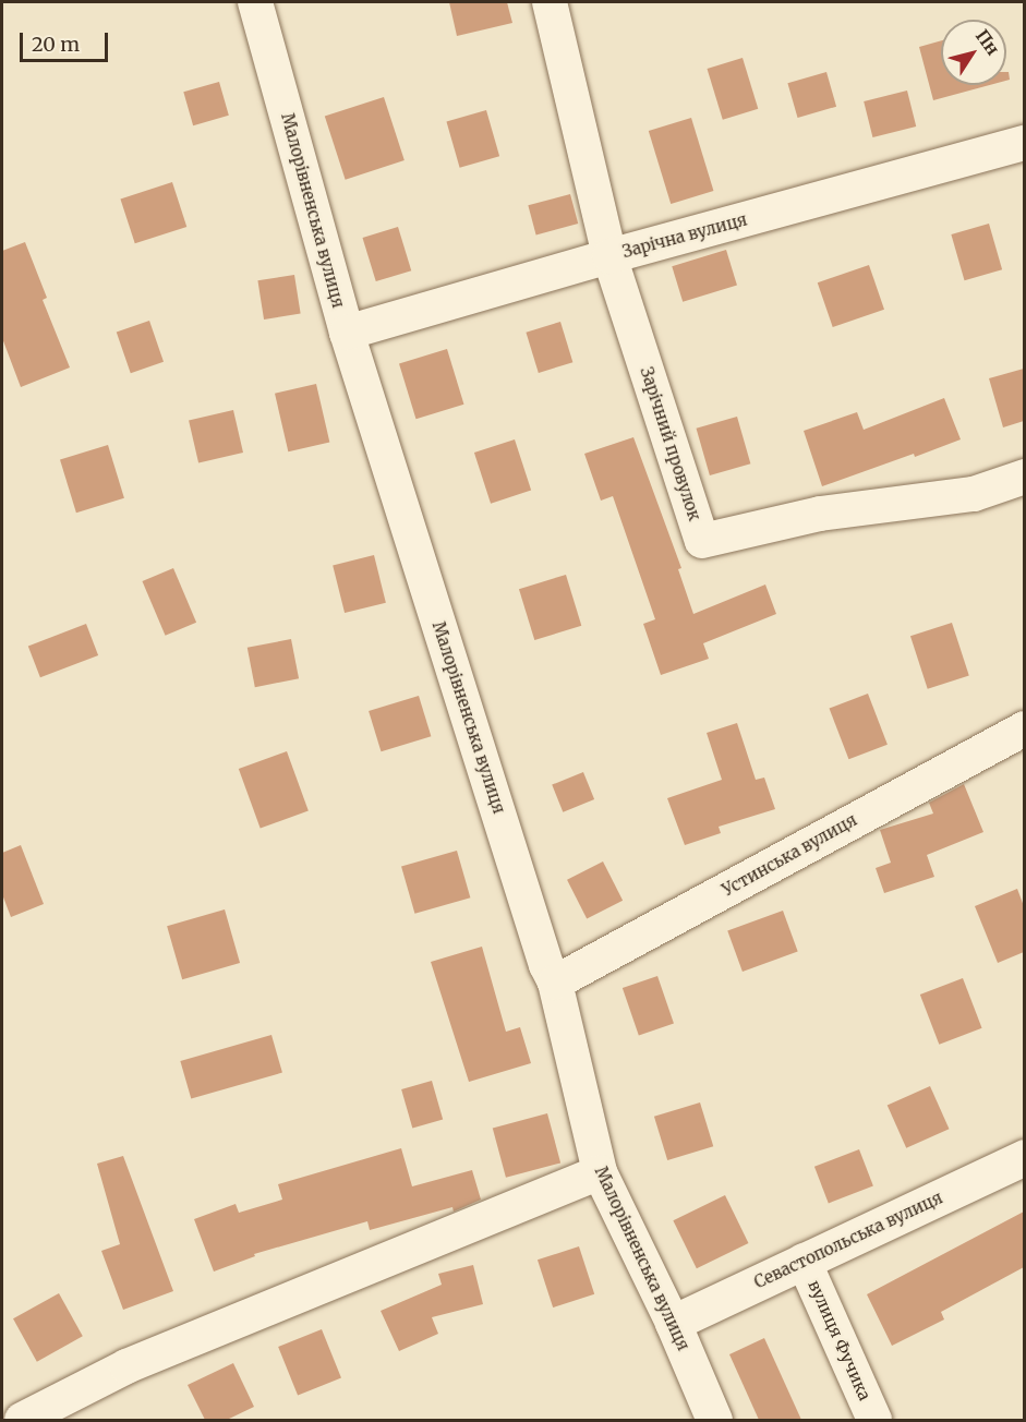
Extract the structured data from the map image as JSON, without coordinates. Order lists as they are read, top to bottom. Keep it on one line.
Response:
{"streets":{"street":["Малорівненська вулиця","Зарічна вулиця","Зарічний провулок","Устинська вулиця","Севастопольська вулиця","вулиця Фучика"]},"crossings":[["Малорівненська вулиця","Зарічна вулиця"],["Малорівненська вулиця","Устинська вулиця"],["Малорівненська вулиця","Севастопольська вулиця"],["Зарічна вулиця","Зарічний провулок"],["Севастопольська вулиця","вулиця Фучика"]],"scale_bar":"20 m","north":"top right"}
